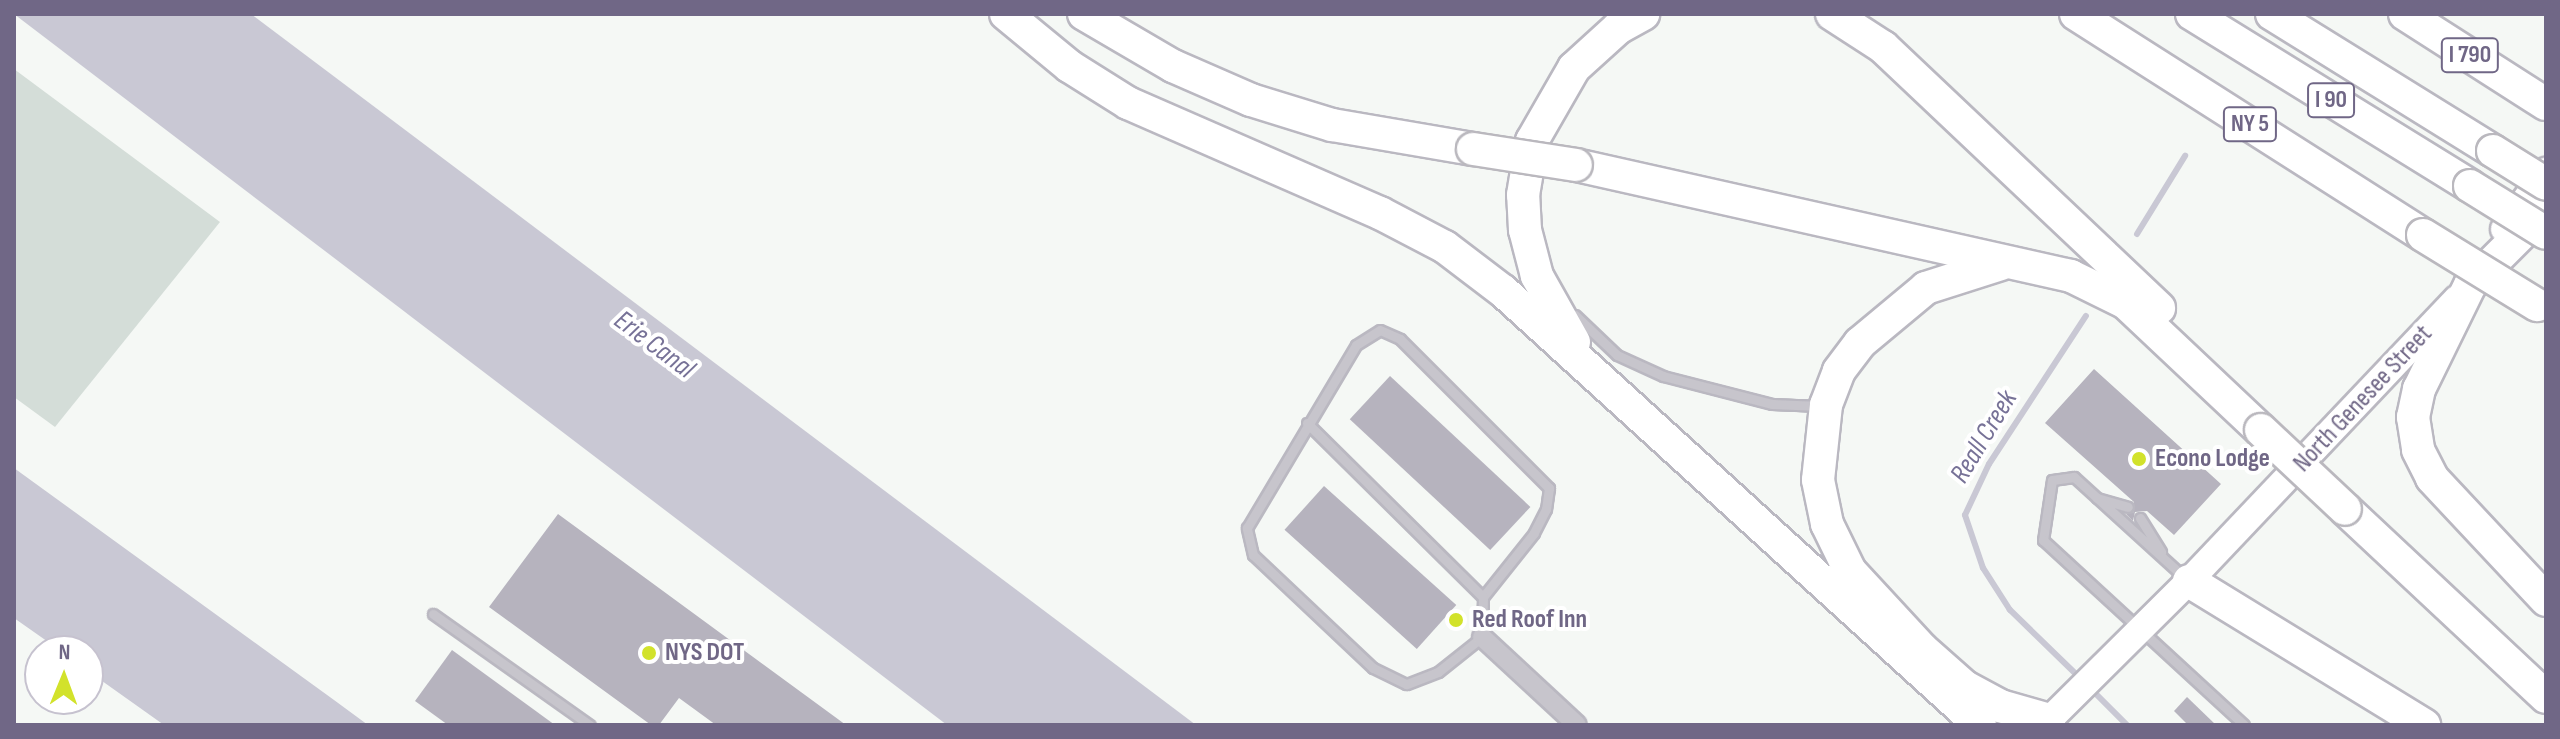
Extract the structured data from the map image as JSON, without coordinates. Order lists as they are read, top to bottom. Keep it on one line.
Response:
{"streets":{"highway":["I 790","I 90","NY 5","North Genesee Street"]},"water":["Erie Canal","Reall Creek"],"places":["Econo Lodge","Red Roof Inn","NYS DOT"],"north":"top"}
